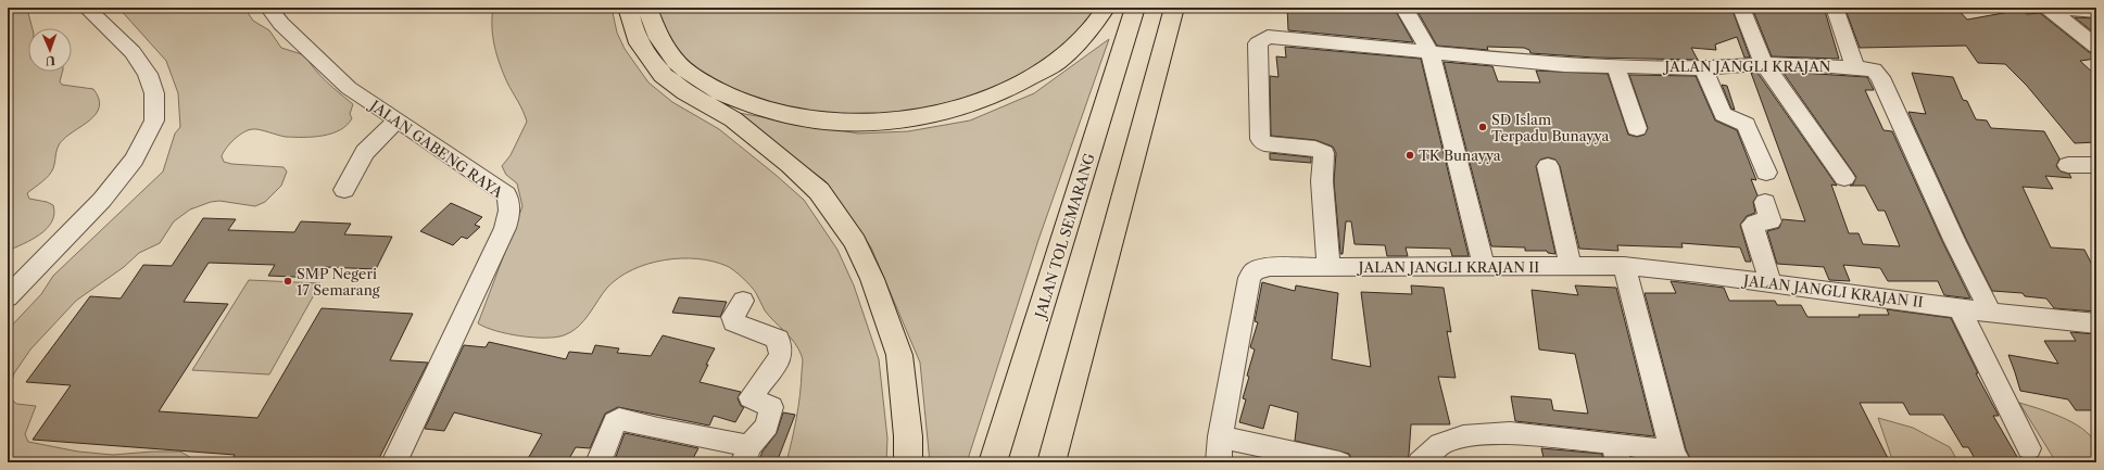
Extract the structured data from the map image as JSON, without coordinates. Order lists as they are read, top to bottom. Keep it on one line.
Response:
{"streets":{"highway":["JALAN TOL SEMARANG"],"street":["JALAN JANGLI KRAJAN","JALAN GABENG RAYA","JALAN JANGLI KRAJAN II"]},"crossings":[["JALAN JANGLI KRAJAN","JALAN JANGLI KRAJAN II"]],"places":["SD Islam Terpadu Bunayya","TK Bunayya","SMP Negeri 17 Semarang"],"north":"bottom"}
